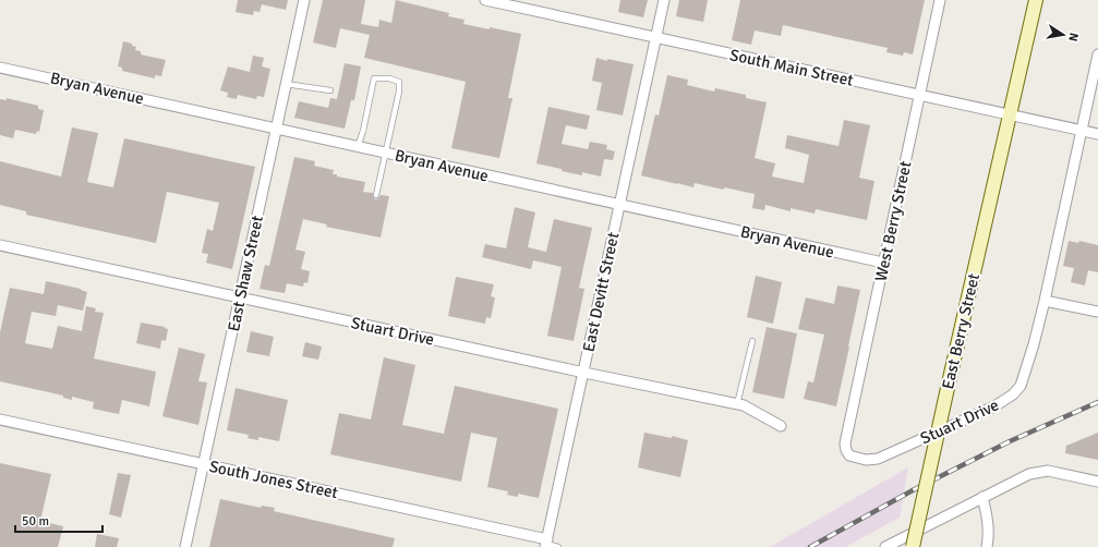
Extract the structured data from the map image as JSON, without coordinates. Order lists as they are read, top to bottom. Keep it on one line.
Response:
{"streets":{"main road":["East Berry Street"],"street":["South Main Street","Bryan Avenue","West Berry Street","East Shaw Street","East Devitt Street","Stuart Drive","South Jones Street"]},"crossings":[["South Main Street","West Berry Street"],["South Main Street","East Devitt Street"],["South Main Street","East Berry Street"],["Bryan Avenue","West Berry Street"],["Bryan Avenue","East Shaw Street"],["Bryan Avenue","East Devitt Street"],["West Berry Street","Stuart Drive"],["East Shaw Street","Stuart Drive"],["East Shaw Street","South Jones Street"],["East Devitt Street","Stuart Drive"],["East Devitt Street","South Jones Street"]],"scale_bar":"50 m","north":"right"}
